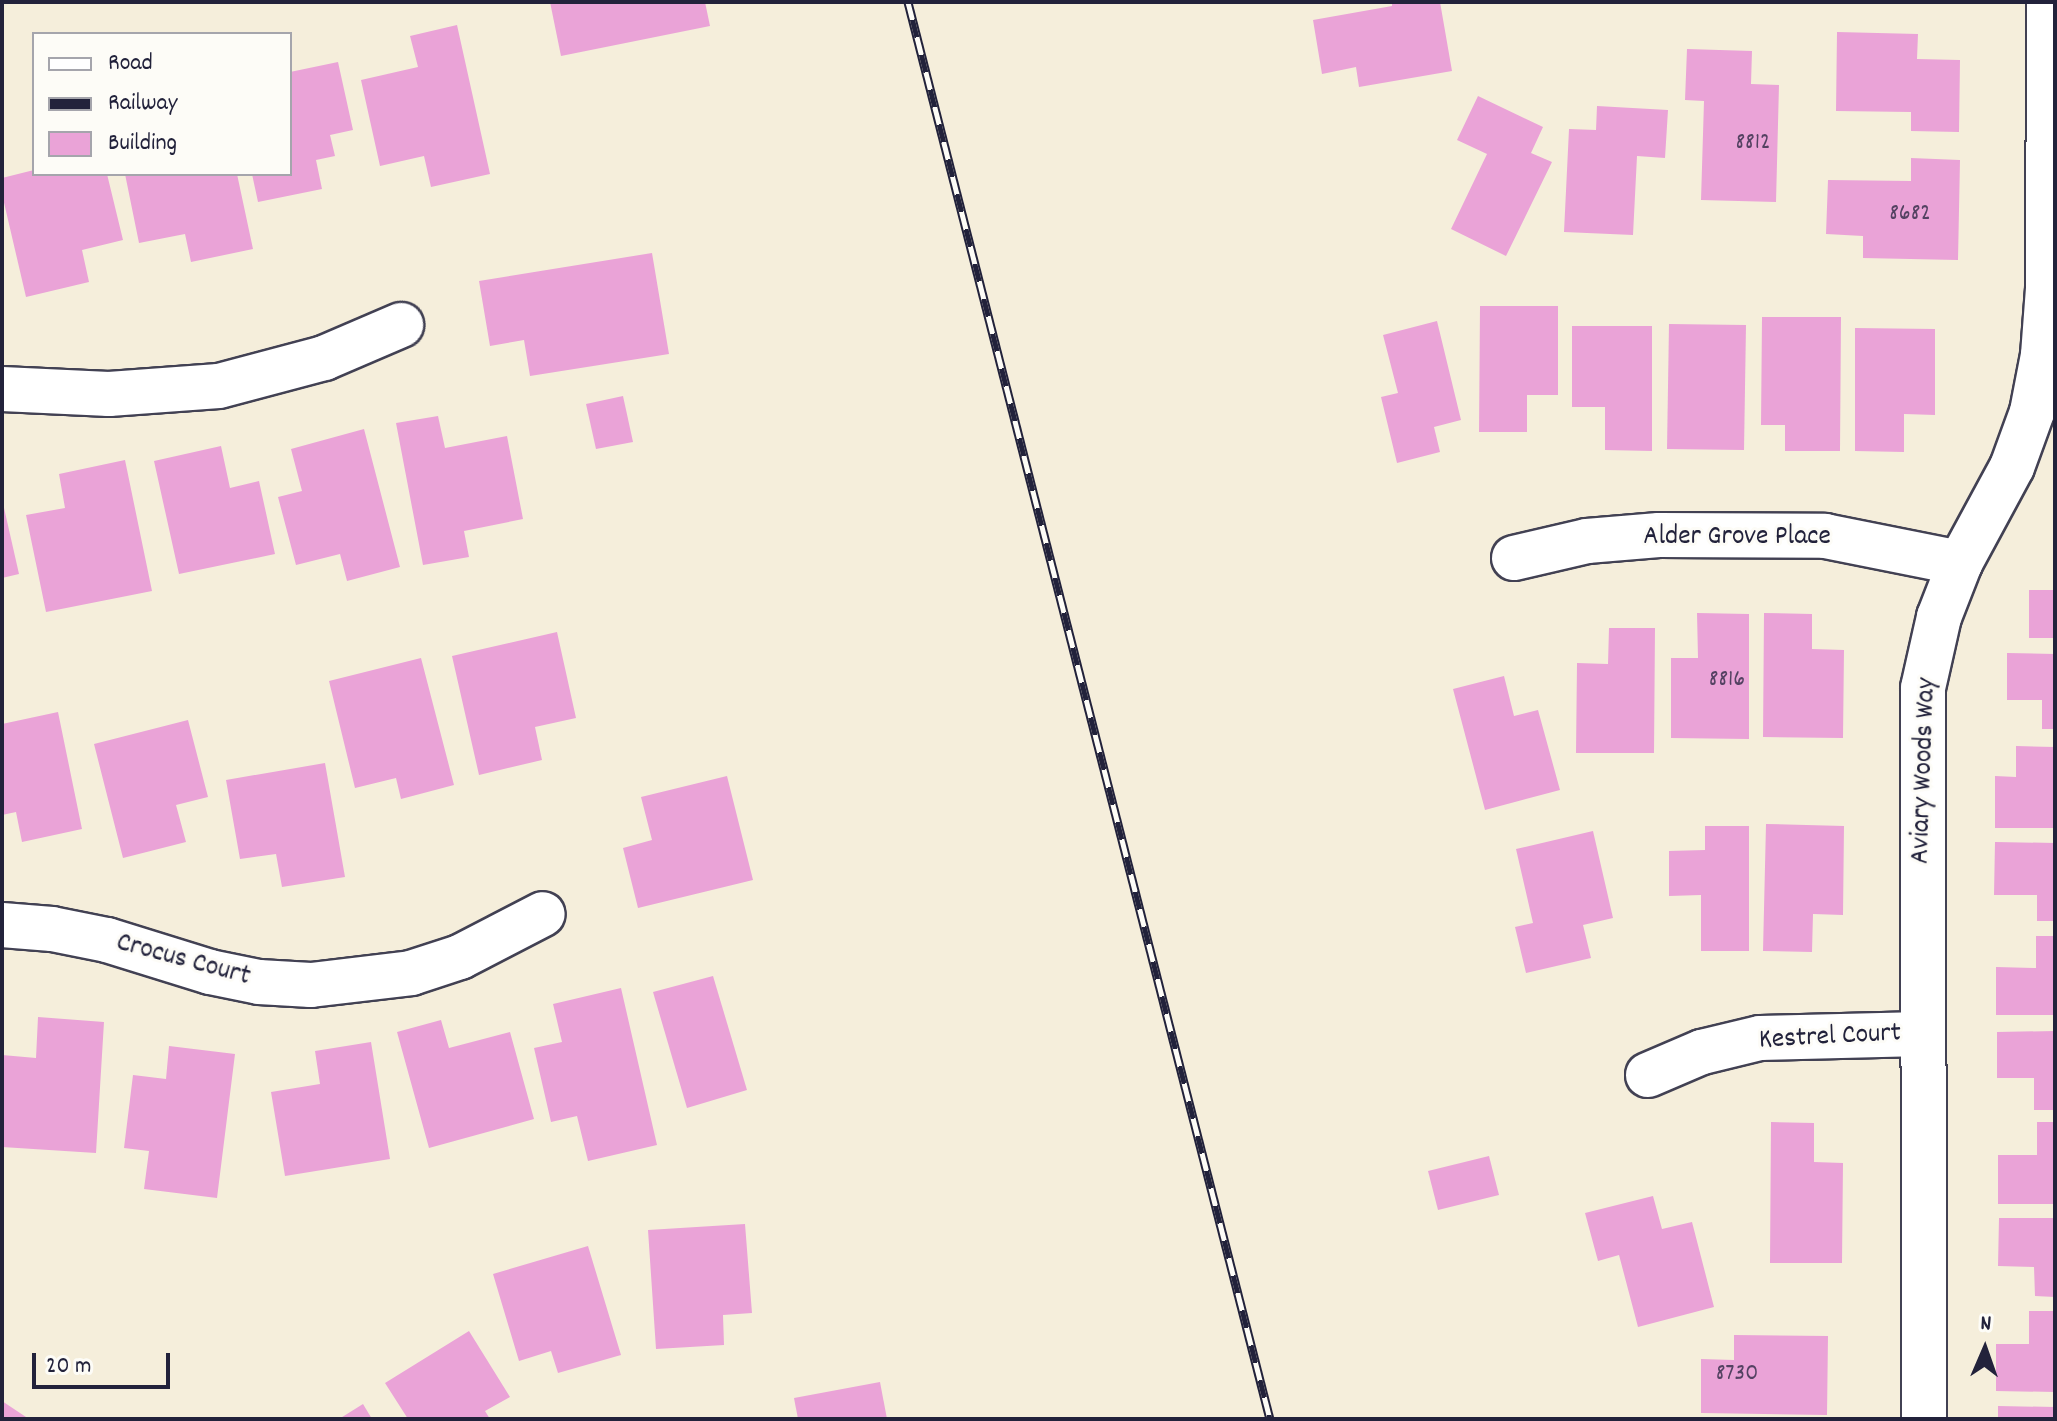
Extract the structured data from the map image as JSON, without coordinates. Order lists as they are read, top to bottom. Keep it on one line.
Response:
{"streets":{"street":["Alder Grove Place","Aviary Woods Way","Crocus Court","Kestrel Court"]},"crossings":[["Alder Grove Place","Aviary Woods Way"],["Aviary Woods Way","Kestrel Court"]],"house_numbers":["8812","8682","8816","8730"],"legend":["Road","Railway","Building"],"scale_bar":"20 m","north":"top"}
